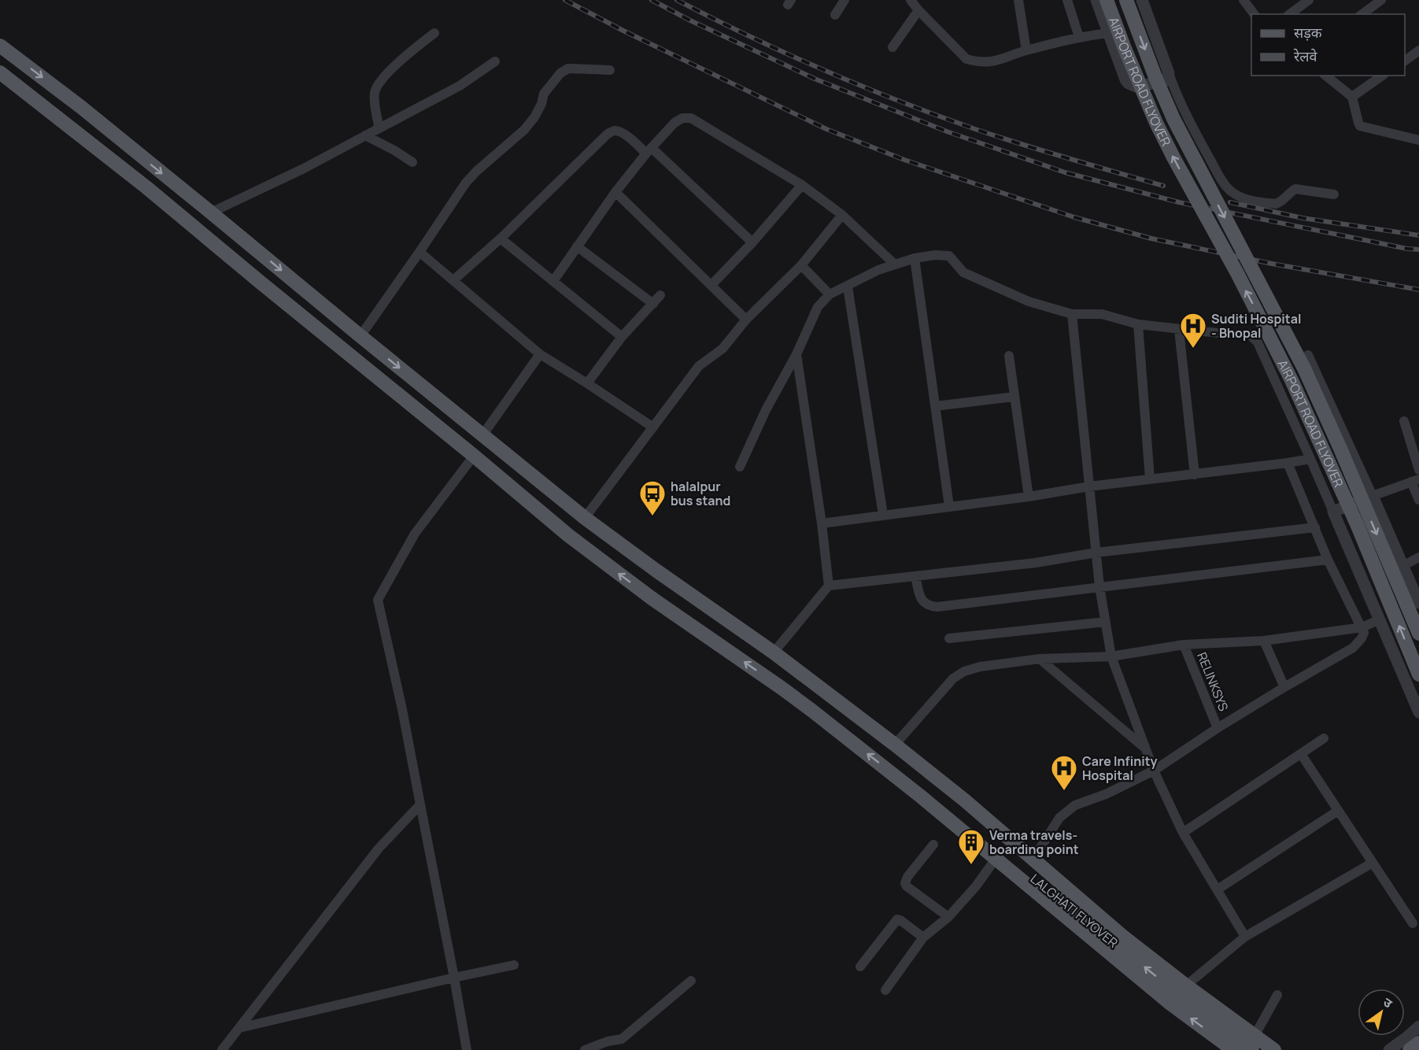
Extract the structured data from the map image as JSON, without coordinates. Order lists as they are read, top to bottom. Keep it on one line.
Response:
{"streets":{"main road":["AIRPORT ROAD FLYOVER","LALGHATI FLYOVER"],"street":["RELINKSYS"]},"places":{"hospital":["Suditi Hospital - Bhopal","Care Infinity Hospital"],"bus stop":["halalpur bus stand"],"building":["Verma travels- boarding point"]},"legend":["सड़क","रेलवे"],"north":"top right"}
